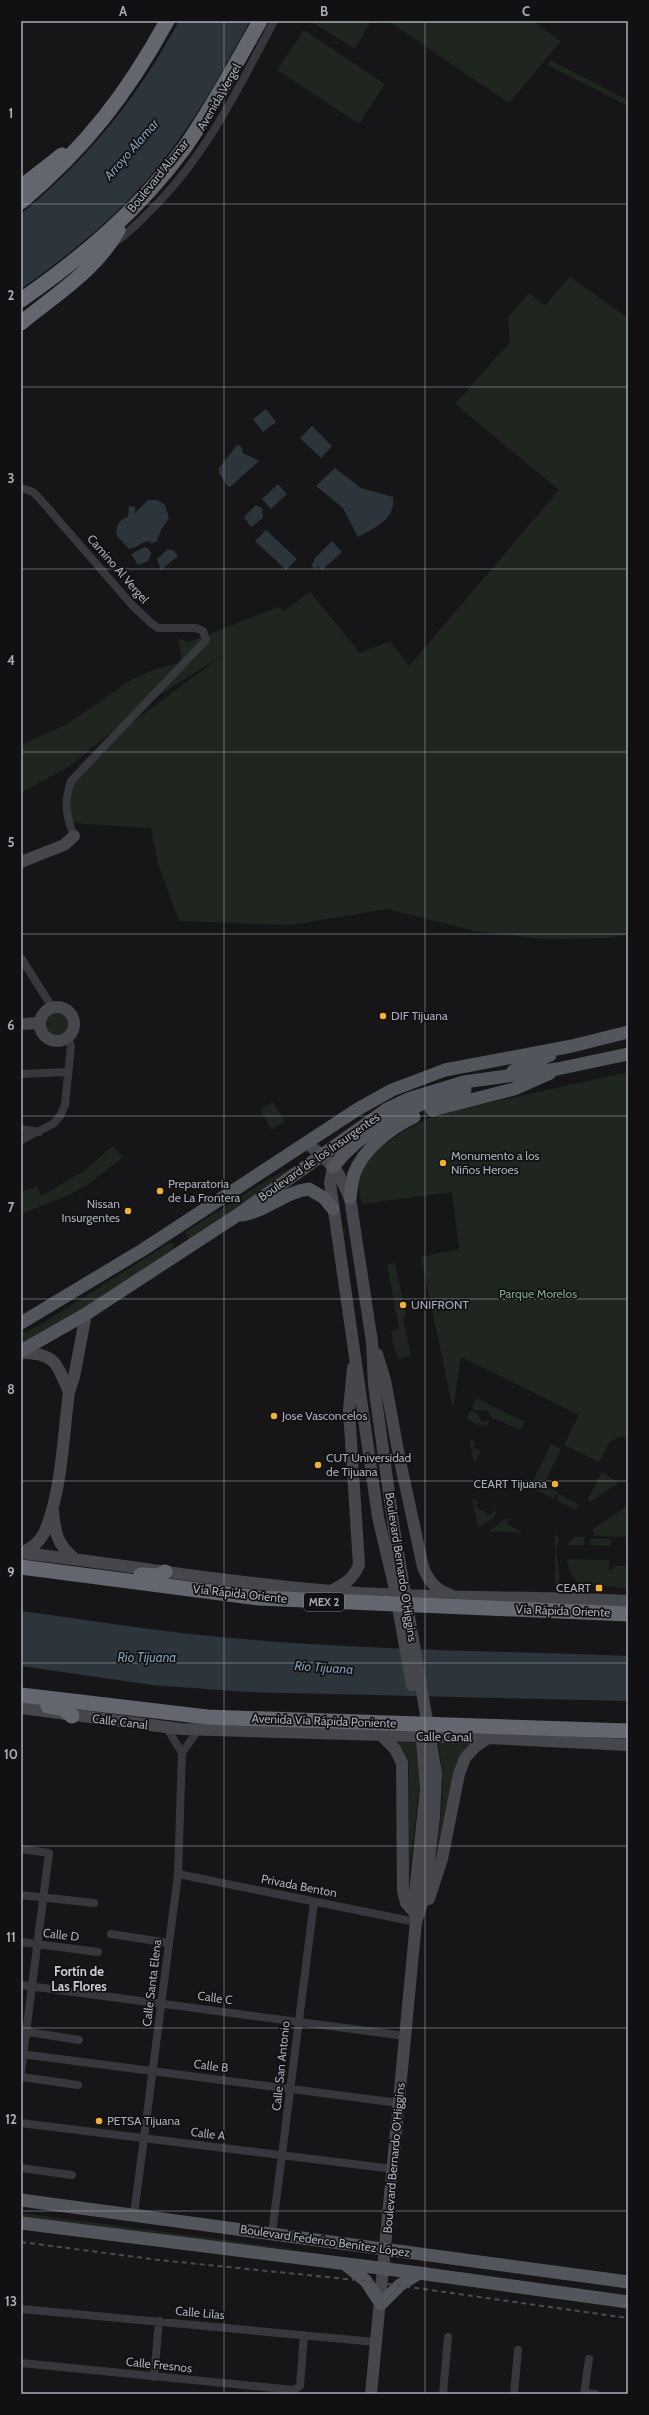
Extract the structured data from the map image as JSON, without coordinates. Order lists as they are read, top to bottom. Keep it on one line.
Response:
{"streets":{"highway":["Boulevard Alamar","Vía Rápida Oriente","MEX 2","Avenida Vía Rápida Poniente"],"main road":["Boulevard de los Insurgentes","Boulevard Bernardo O'Higgins","Calle Canal","Boulevard Federico Benítez López"],"street":["Avenida Vergel","Camino Al Vergel","Privada Benton","Calle D","Calle Santa Elena","Calle C","Calle B","Calle San Antonio","Calle A","Calle Lilas","Calle Fresnos"]},"crossings":[["Boulevard de los Insurgentes","Boulevard Bernardo O'Higgins"],["Boulevard Bernardo O'Higgins","Privada Benton"],["Boulevard Bernardo O'Higgins","Calle C"],["Boulevard Bernardo O'Higgins","Calle B"],["Boulevard Bernardo O'Higgins","Calle A"],["Boulevard Bernardo O'Higgins","Boulevard Federico Benítez López"],["Boulevard Bernardo O'Higgins","Calle Lilas"],["Privada Benton","Calle Santa Elena"],["Privada Benton","Calle San Antonio"],["Calle Santa Elena","Calle C"],["Calle Santa Elena","Calle B"],["Calle Santa Elena","Calle A"],["Calle Santa Elena","Boulevard Federico Benítez López"],["Calle C","Calle San Antonio"],["Calle B","Calle San Antonio"],["Calle San Antonio","Calle A"],["Calle San Antonio","Boulevard Federico Benítez López"],["Calle Lilas","Calle Fresnos"]],"districts":["Fortín de Las Flores"],"water":["Arroyo Alamar","Rio Tijuana","Río Tijuana"],"parks":["Parque Morelos"],"places":{"other":["DIF Tijuana","Monumento a los Niños Heroes","Preparatoria de La Frontera","Nissan Insurgentes","UNIFRONT","Jose Vasconcelos","CUT Universidad de Tijuana","CEART Tijuana","PETSA Tijuana"],"transit":["CEART"]},"grid":{"columns":["A","B","C"],"rows":["1","2","3","4","5","6","7","8","9","10","11","12","13"]}}
